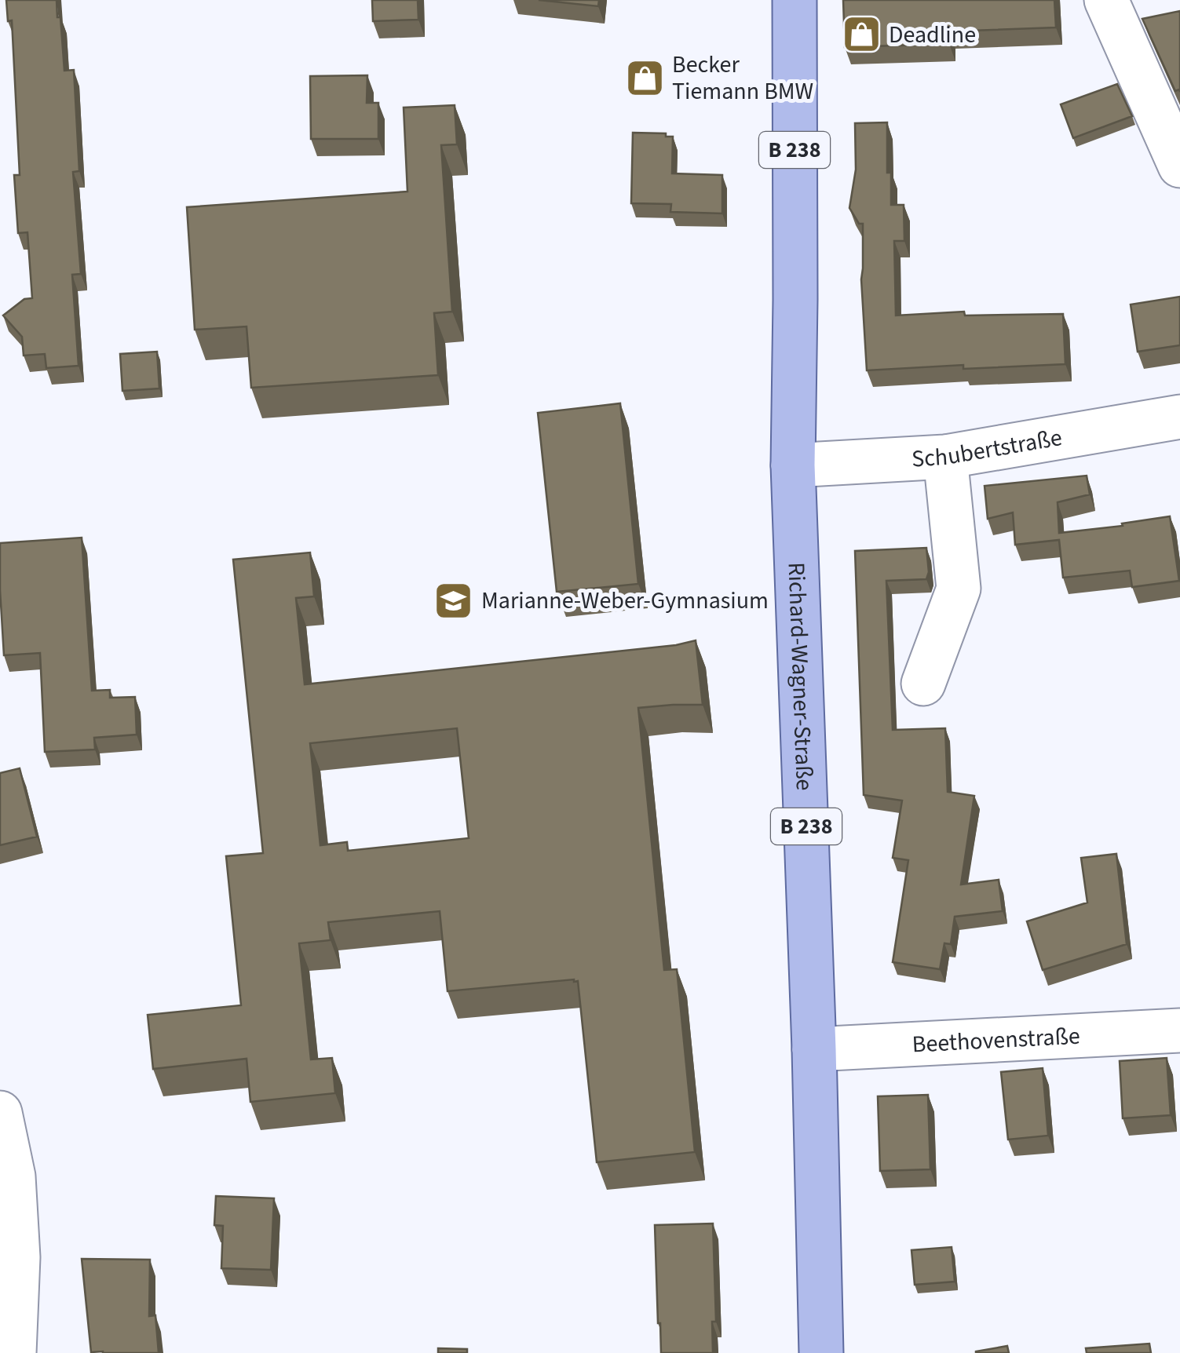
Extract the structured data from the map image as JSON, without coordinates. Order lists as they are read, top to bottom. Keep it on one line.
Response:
{"streets":{"main road":["B 238","Richard-Wagner-Straße"],"street":["Schubertstraße","Beethovenstraße"]},"crossings":[["Schubertstraße","Richard-Wagner-Straße"],["Richard-Wagner-Straße","Beethovenstraße"]],"places":{"shop":["Deadline","Becker Tiemann BMW"],"school or university":["Marianne-Weber-Gymnasium"]}}
